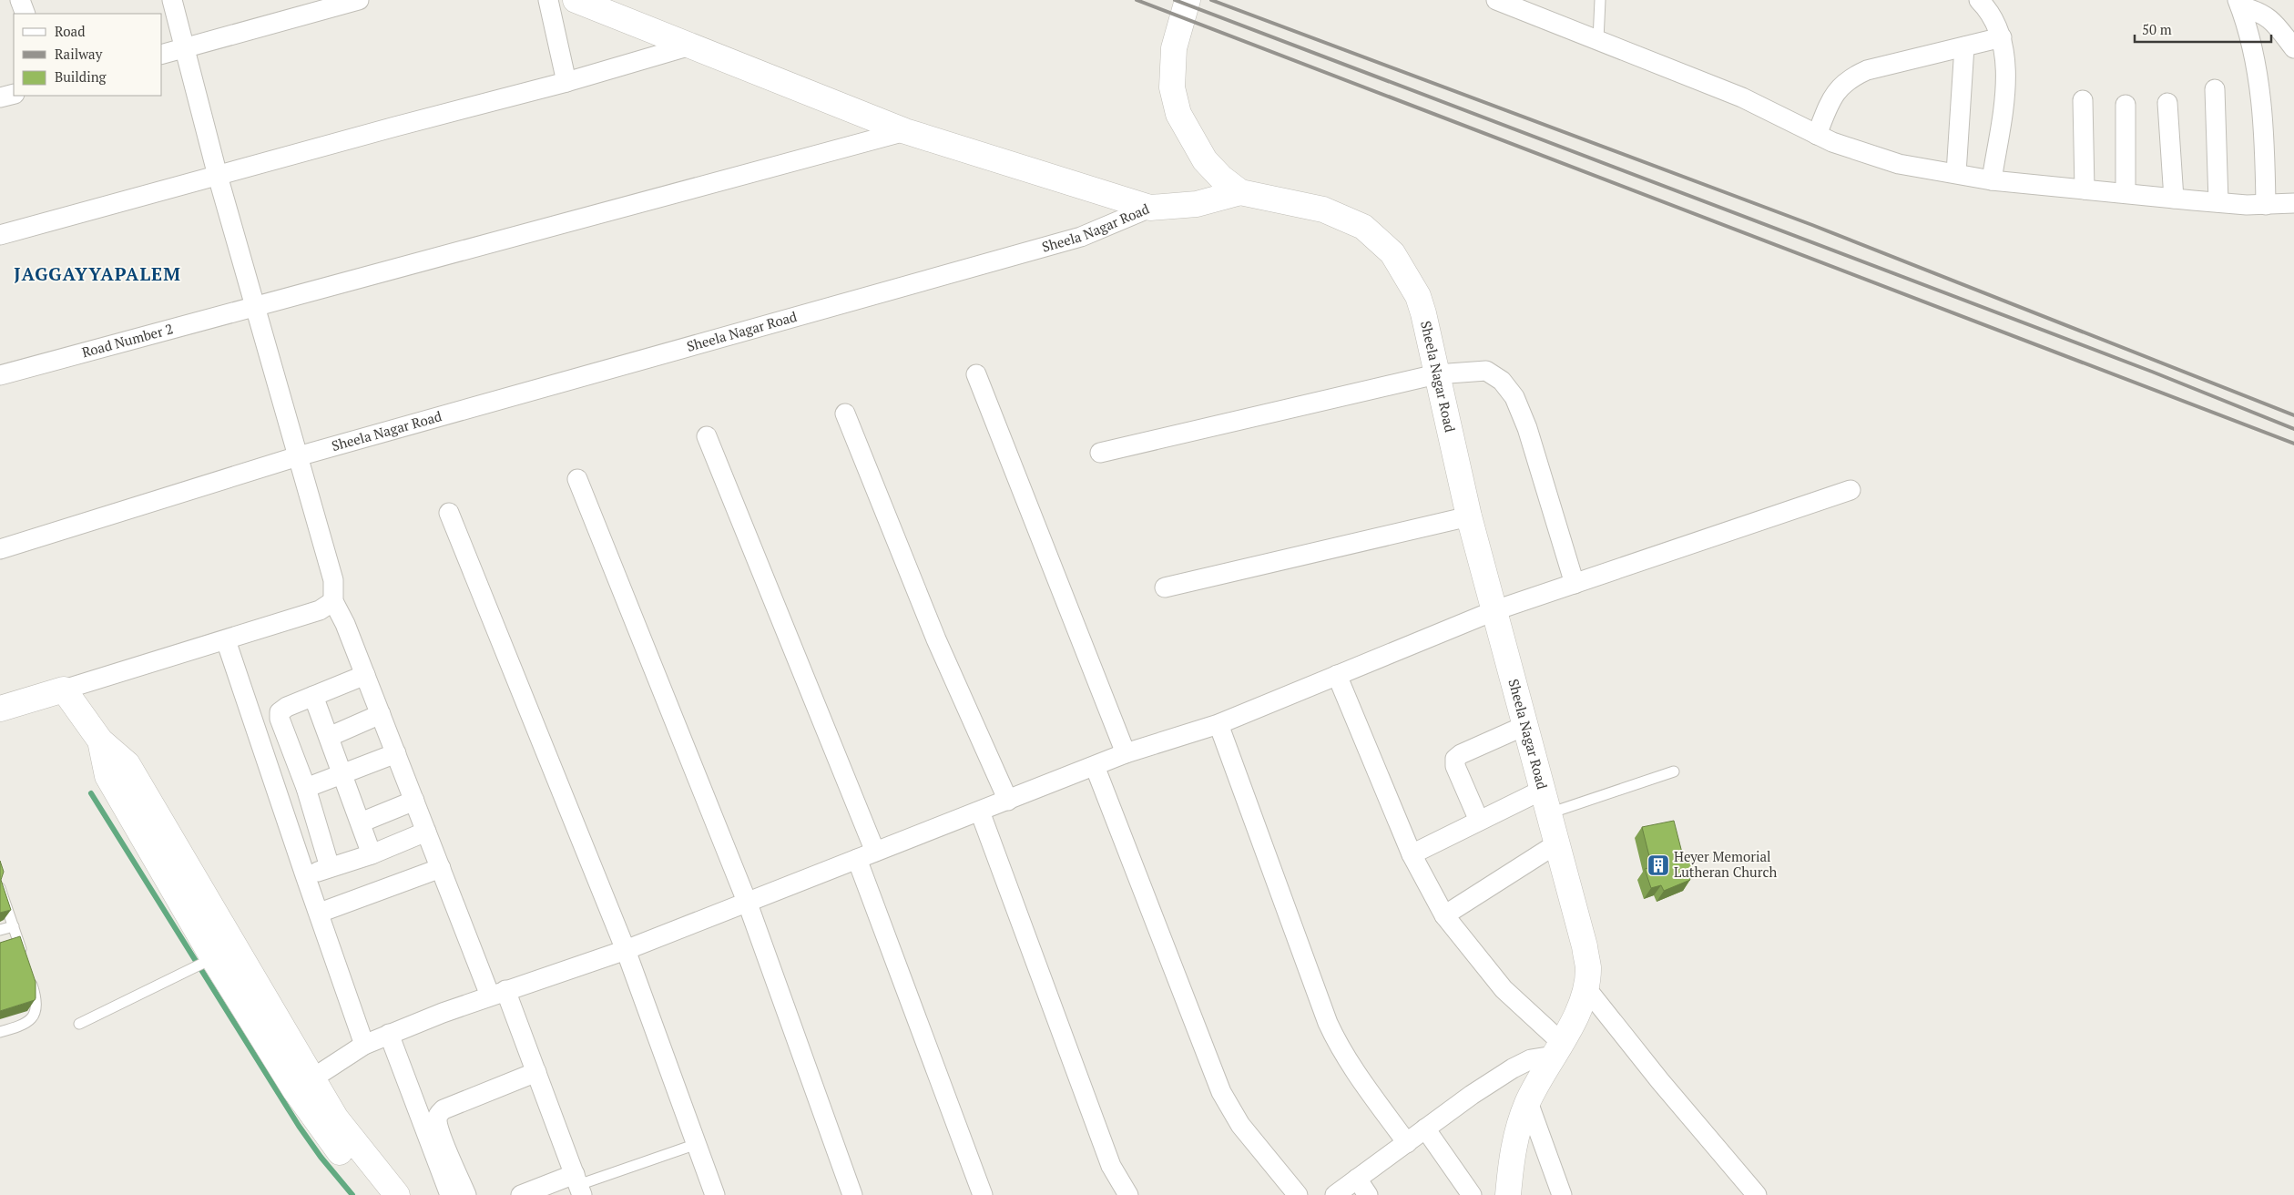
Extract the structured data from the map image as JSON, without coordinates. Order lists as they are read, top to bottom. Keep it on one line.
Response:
{"streets":{"street":["Sheela Nagar Road","Road Number 2"]},"districts":["JAGGAYYAPALEM"],"places":{"building":["Heyer Memorial Lutheran Church"]},"legend":["Road","Railway","Building"],"scale_bar":"50 m"}
